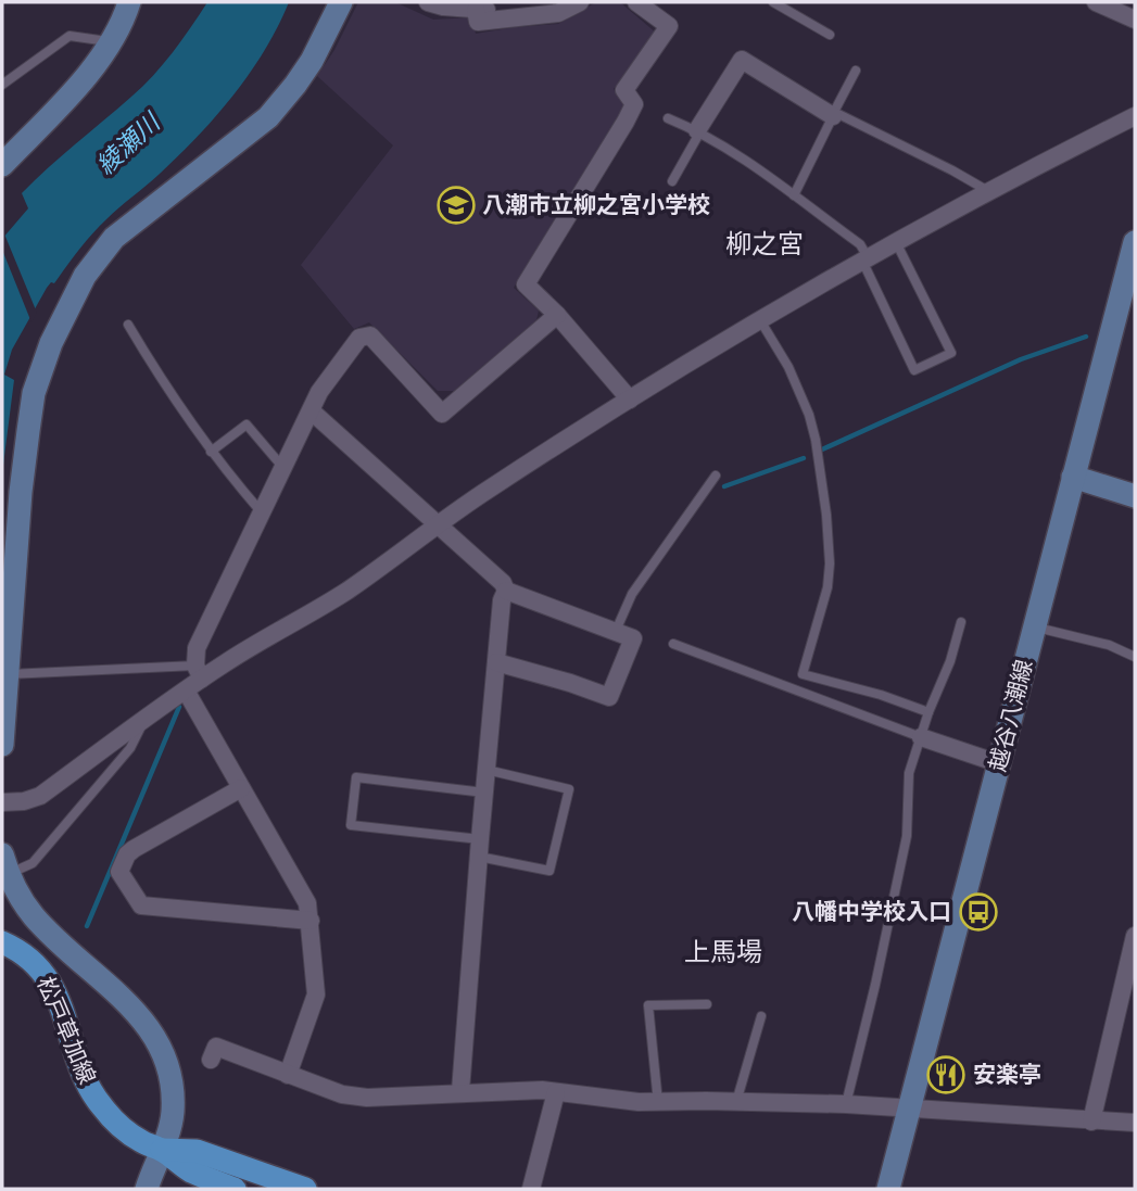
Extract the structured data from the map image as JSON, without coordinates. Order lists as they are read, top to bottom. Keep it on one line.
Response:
{"streets":{"main road":["松戸草加線"],"street":["越谷八潮線"]},"districts":["柳之宮","上馬場"],"water":["綾瀬川"],"places":{"school or university":["八潮市立柳之宮小学校"],"bus stop":["八幡中学校入口"],"restaurant":["安楽亭"]}}
